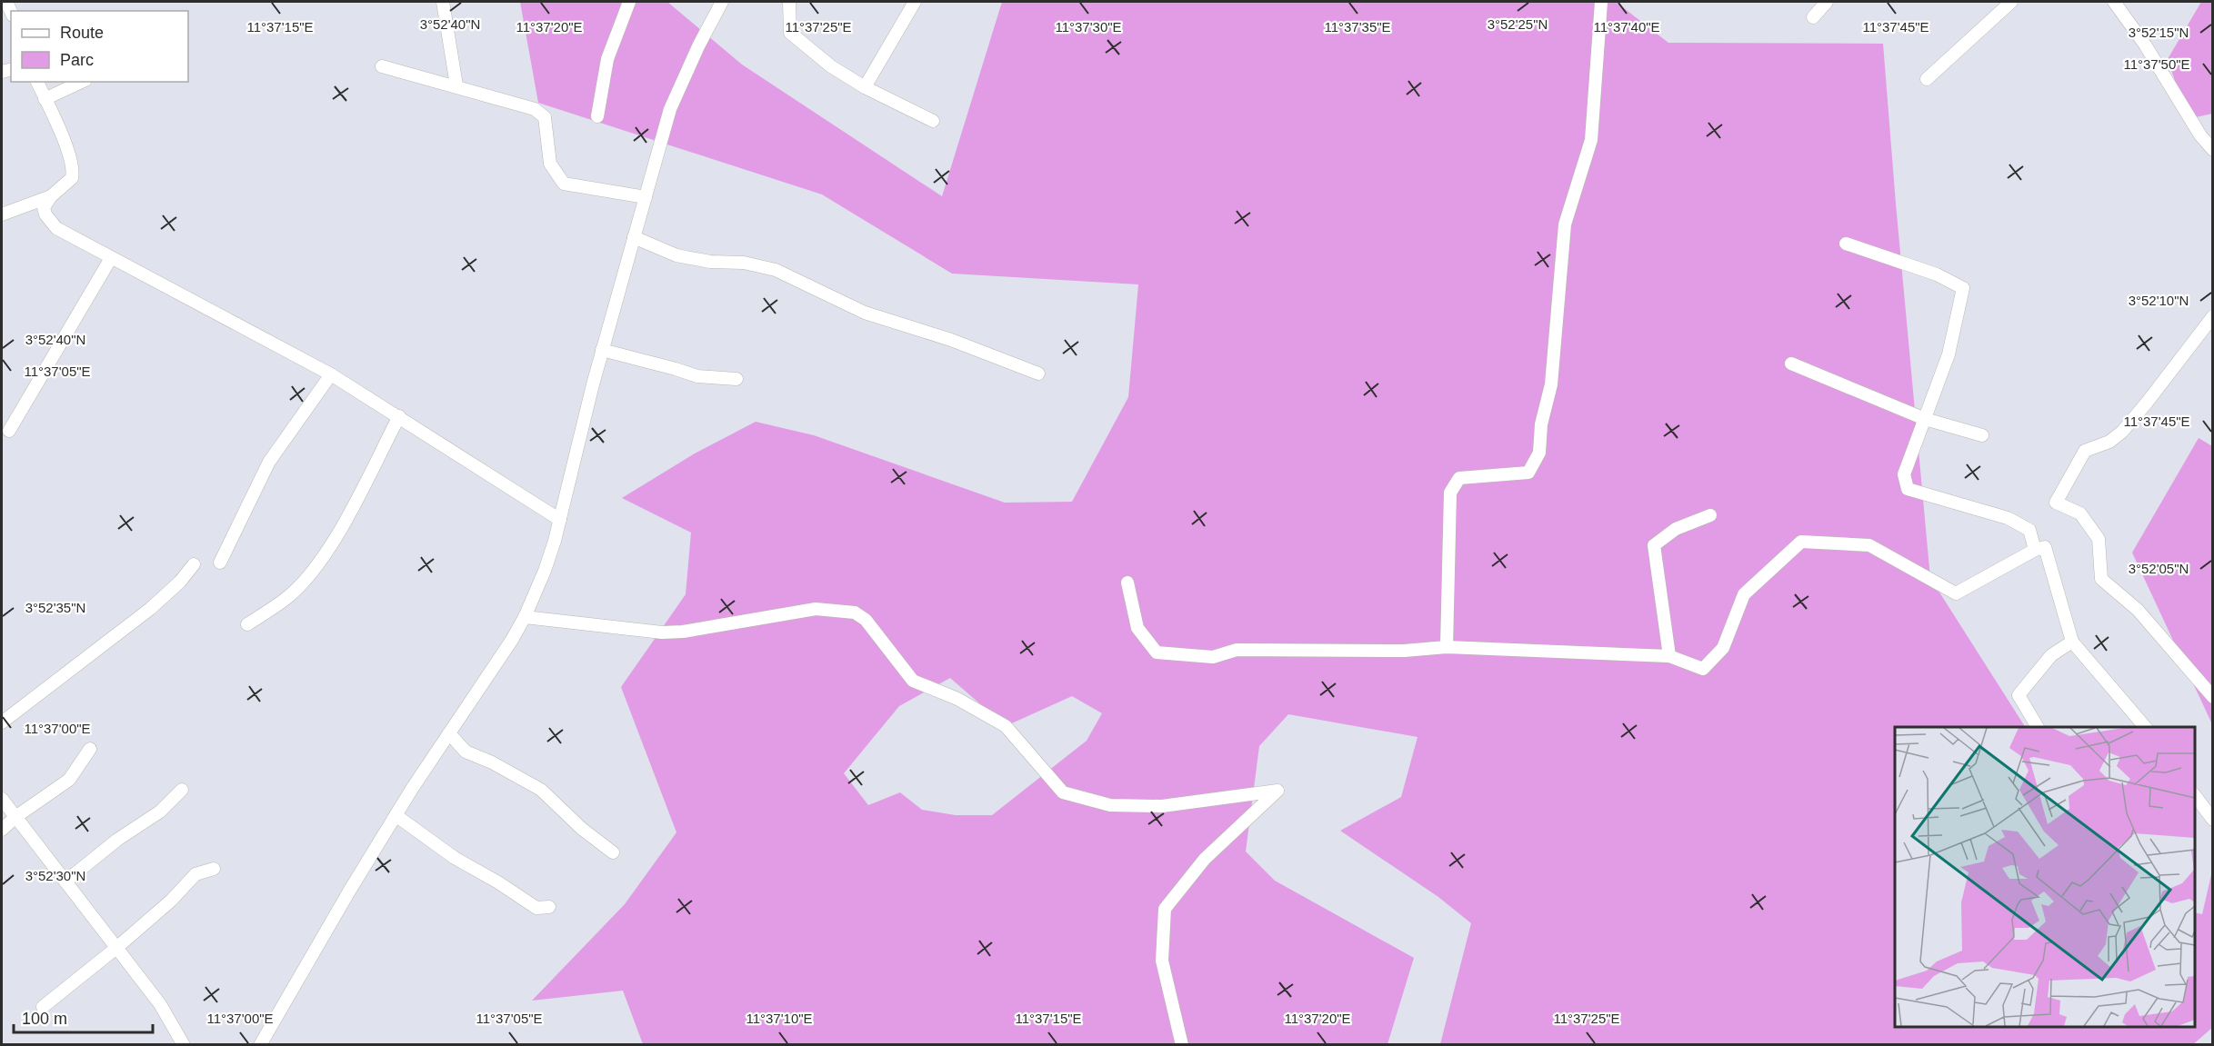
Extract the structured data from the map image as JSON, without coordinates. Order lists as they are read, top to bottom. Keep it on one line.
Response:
{"legend":["Route","Parc"],"scale_bar":"100 m","coordinates":["3°52'40\"N","3°52'25\"N","11°37'15\"E","11°37'20\"E","11°37'25\"E","11°37'30\"E","11°37'35\"E","11°37'40\"E","11°37'45\"E","3°52'15\"N","11°37'50\"E","3°52'10\"N","11°37'05\"E","3°52'05\"N","3°52'35\"N","11°37'00\"E","3°52'30\"N","11°37'10\"E"]}
